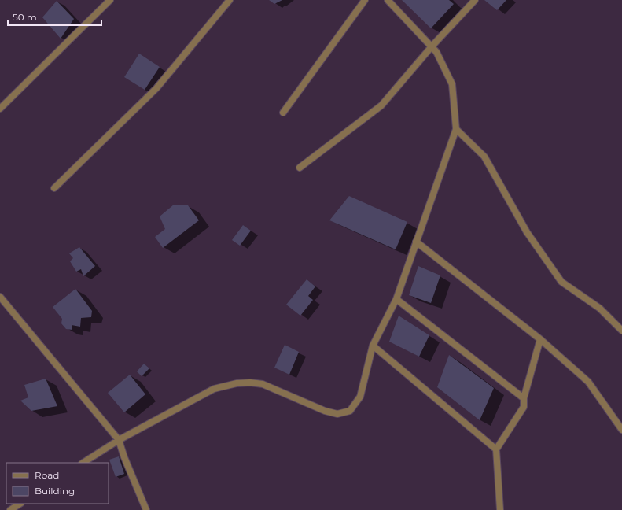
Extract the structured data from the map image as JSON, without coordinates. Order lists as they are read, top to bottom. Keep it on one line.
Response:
{"legend":["Road","Building"],"scale_bar":"50 m"}
